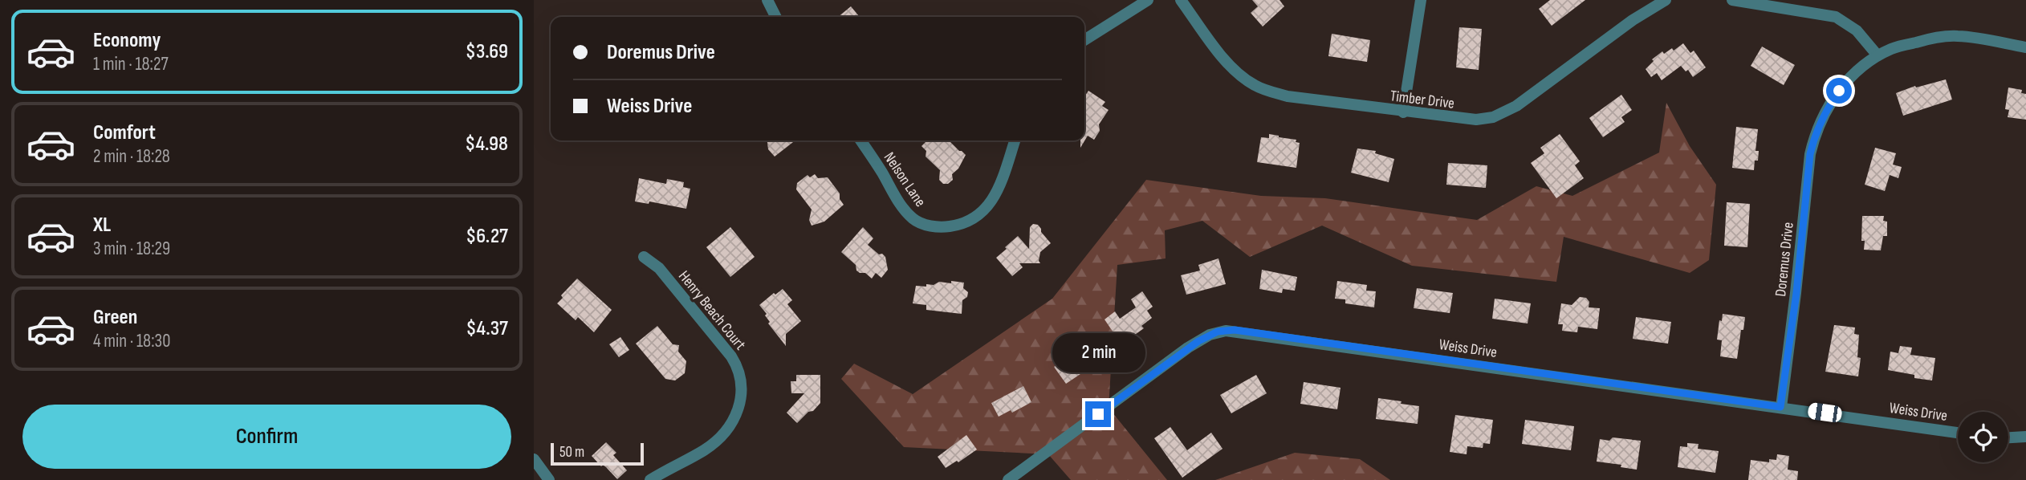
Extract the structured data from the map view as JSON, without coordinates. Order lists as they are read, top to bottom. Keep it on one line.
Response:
{"streets":{"street":["Timber Drive","Nelson Lane","Doremus Drive","Henry Beach Court","Weiss Drive"]},"crossings":[["Doremus Drive","Weiss Drive"]],"scale_bar":"50 m","page":{"list":[{"name":"Economy","note":"1 min · 18:27","value":"$3.69"},{"name":"Comfort","note":"2 min · 18:28","value":"$4.98"},{"name":"XL","note":"3 min · 18:29","value":"$6.27"},{"name":"Green","note":"4 min · 18:30","value":"$4.37"}],"banner":["Doremus Drive","Weiss Drive"],"bubble":"2 min","buttons":"Confirm","scale":"50 m"}}
